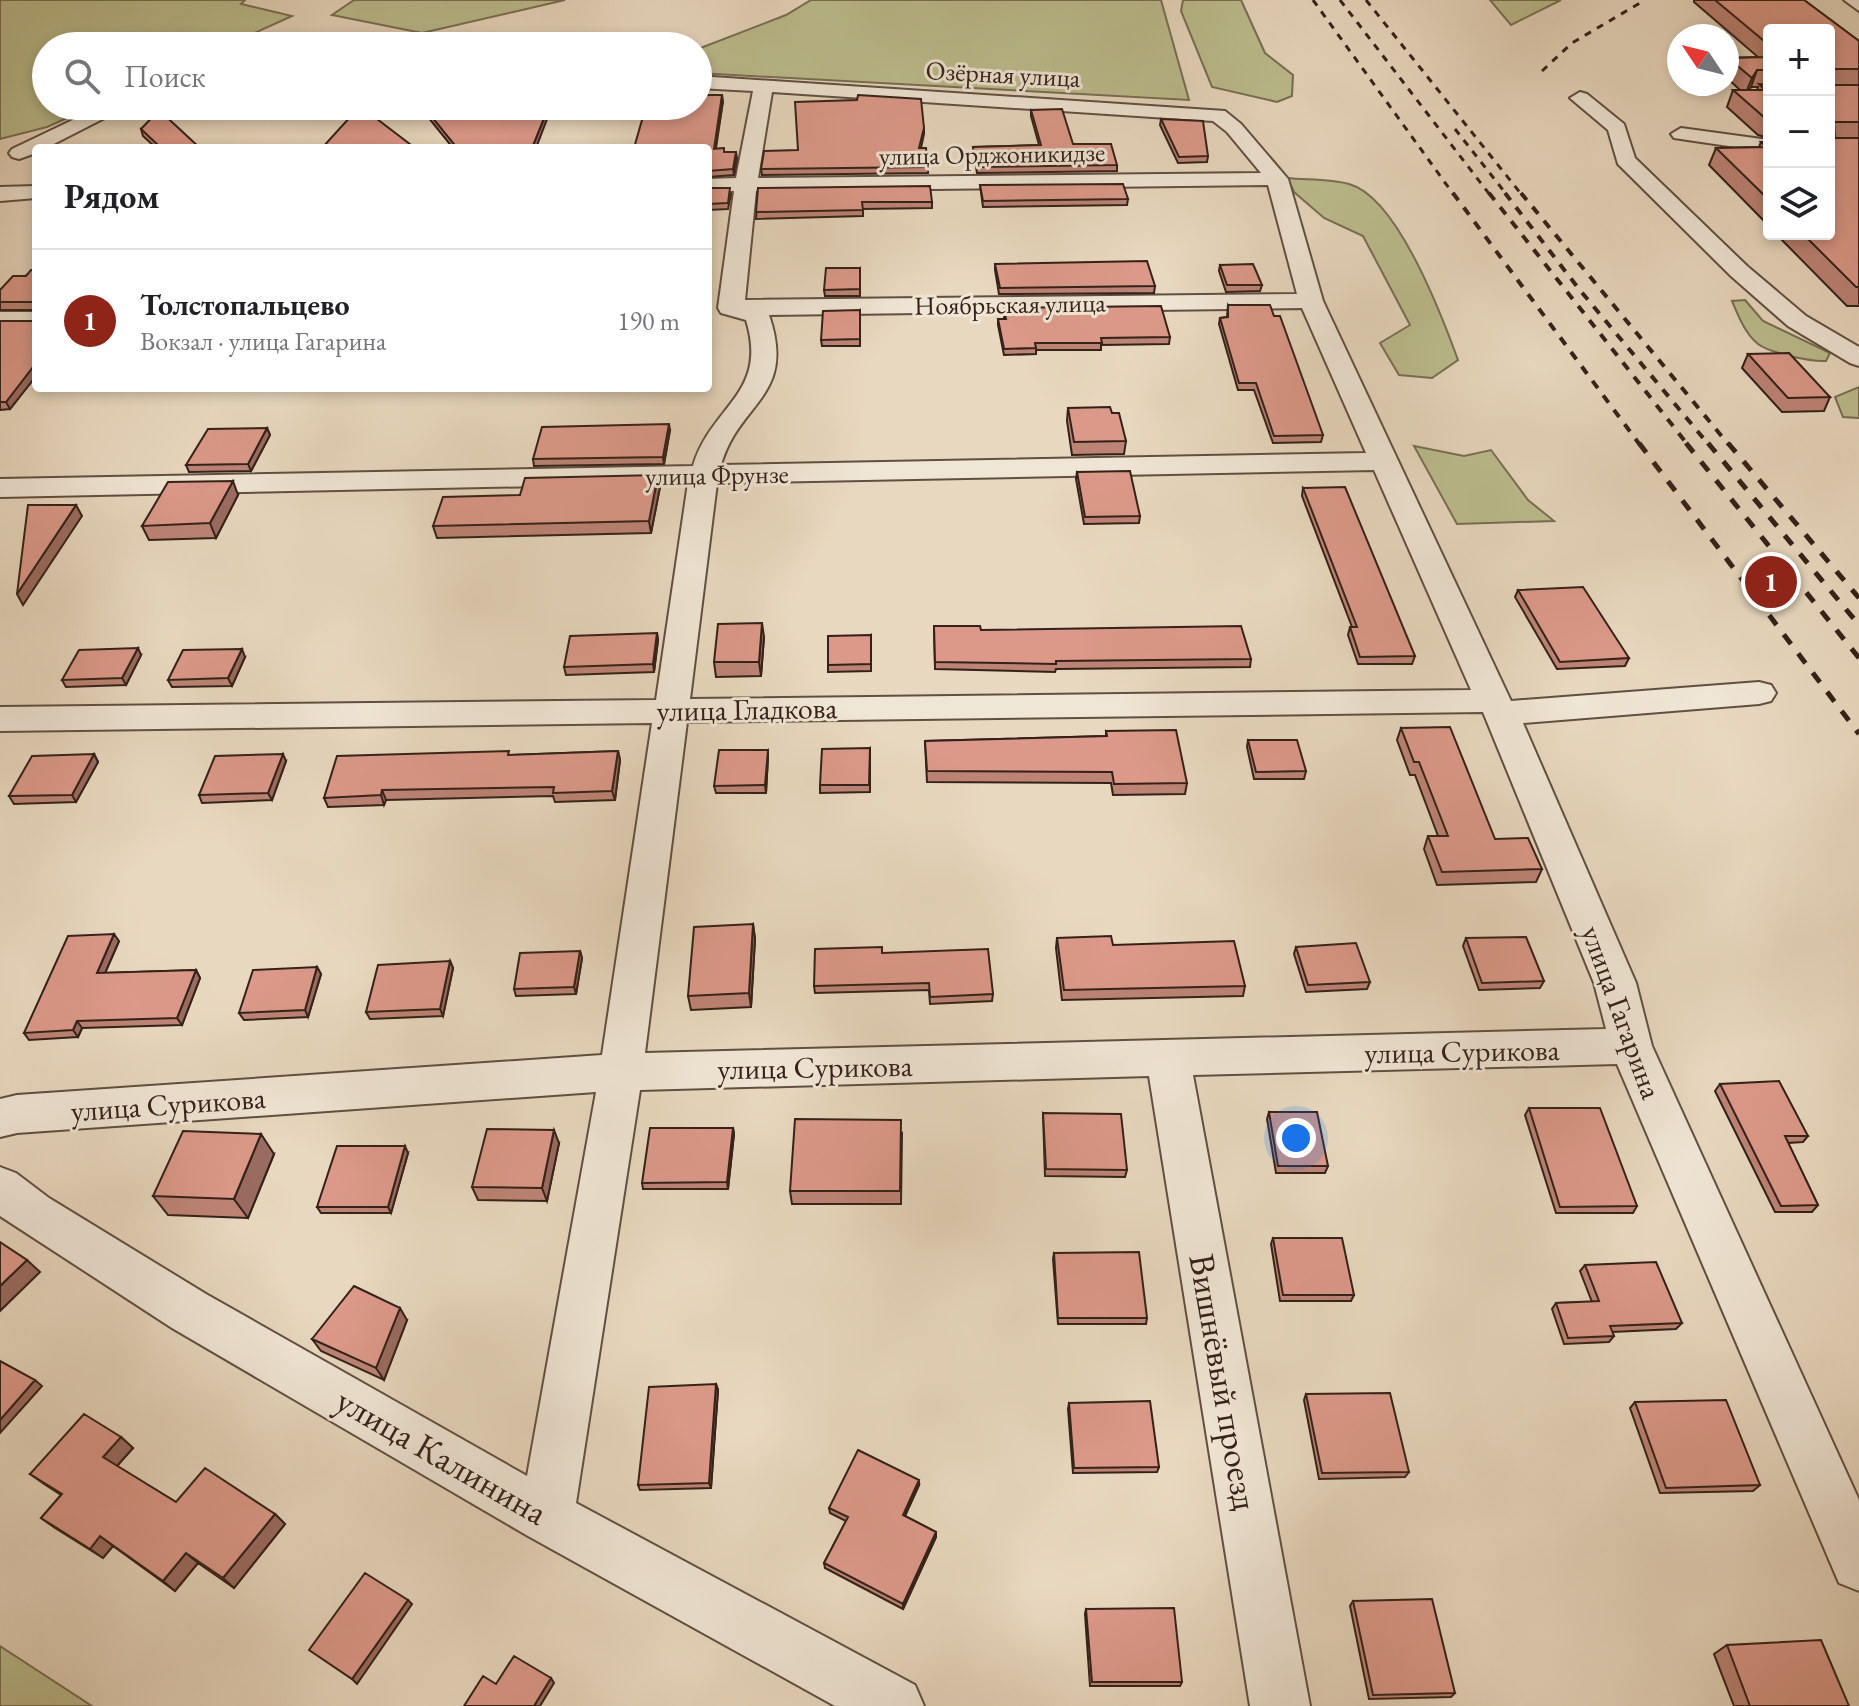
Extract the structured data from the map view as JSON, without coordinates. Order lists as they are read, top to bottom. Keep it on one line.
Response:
{"streets":{"street":["Озёрная улица","улица Орджоникидзе","Ноябрьская улица","улица Фрунзе","улица Гладкова","улица Гагарина","улица Сурикова","Вишнёвый проезд","улица Калинина"]},"crossings":[["Озёрная улица","улица Орджоникидзе"],["Озёрная улица","улица Гагарина"],["улица Орджоникидзе","улица Гагарина"],["Ноябрьская улица","улица Гагарина"],["улица Фрунзе","улица Гагарина"],["улица Гладкова","улица Гагарина"],["улица Гагарина","улица Сурикова"],["улица Сурикова","Вишнёвый проезд"]],"north":"top left","page":{"map_buttons":["+","−"],"search":"Поиск","heading":"Рядом","list":[{"mark":"1","name":"Толстопальцево","note":"Вокзал · улица Гагарина","value":"190 m"}],"pins":"1"}}
